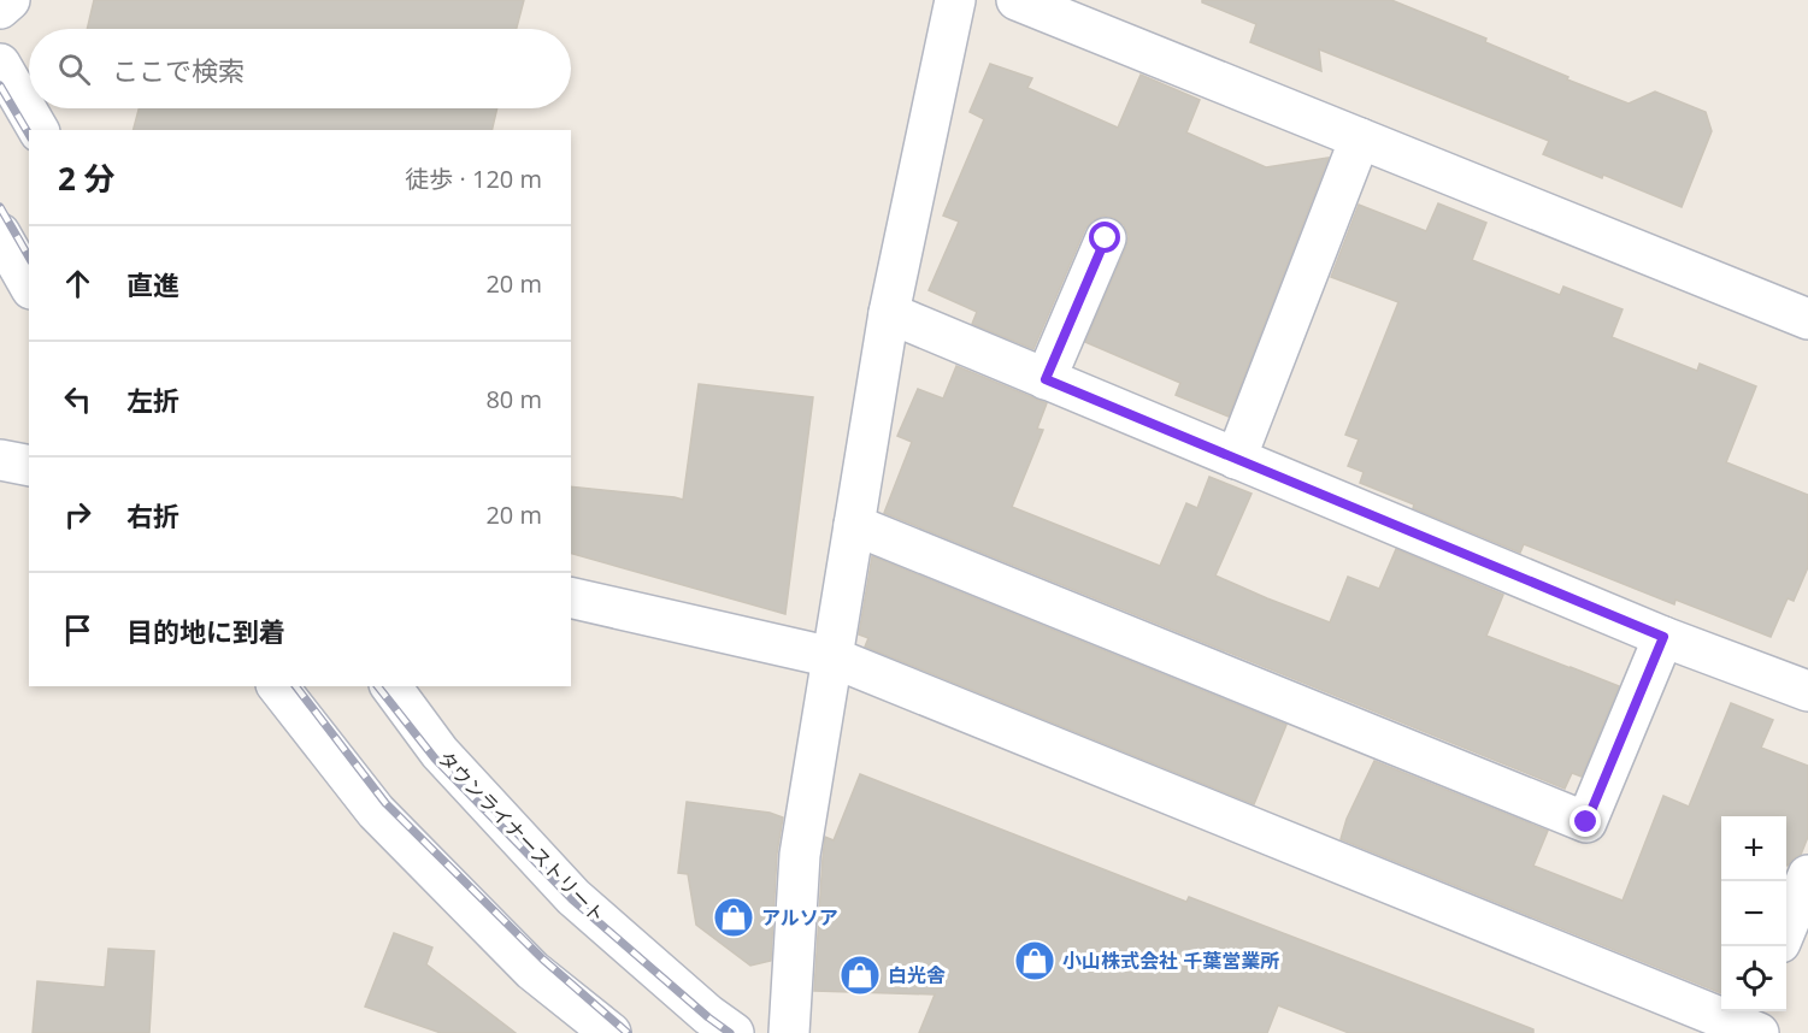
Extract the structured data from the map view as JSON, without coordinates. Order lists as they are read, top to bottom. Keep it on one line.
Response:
{"streets":{"street":["タウンライナーストリート"]},"places":{"shop":["アルソア","小山株式会社 千葉営業所","白光舎"]},"page":{"search":"ここで検索","heading":["2 分","徒歩 · 120 m"],"list":[["直進","20 m"],["左折","80 m"],["右折","20 m"],"目的地に到着"],"map_buttons":["+","−"]}}
